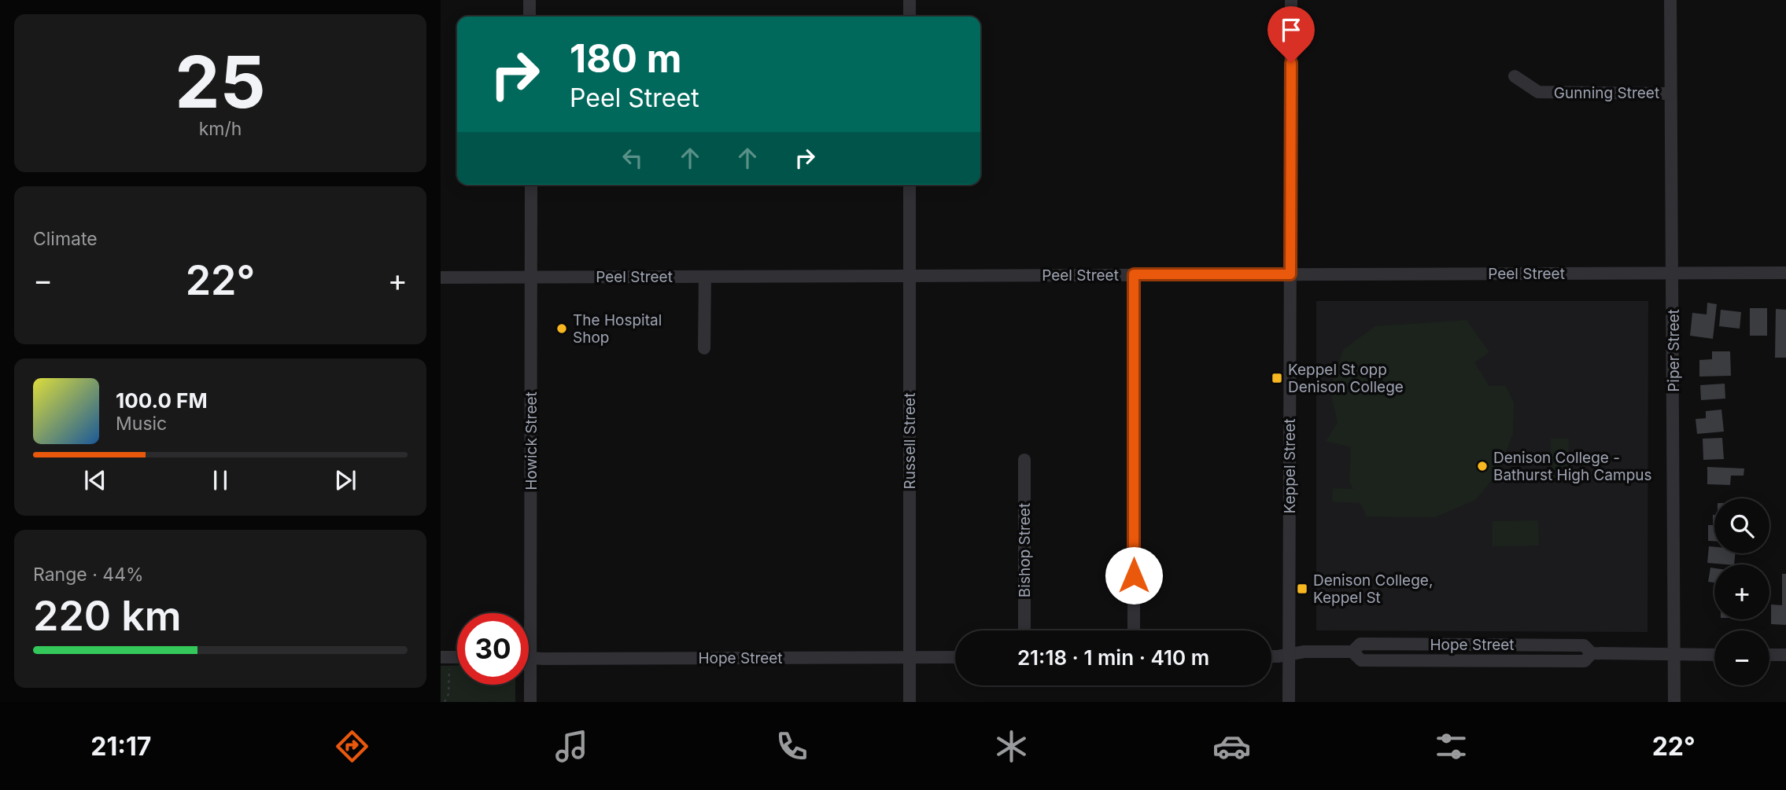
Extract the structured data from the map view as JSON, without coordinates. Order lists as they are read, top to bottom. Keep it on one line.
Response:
{"streets":{"street":["Gunning Street","Peel Street","Piper Street","Howick Street","Russell Street","Keppel Street","Bishop Street","Hope Street"]},"crossings":[["Gunning Street","Piper Street"],["Peel Street","Piper Street"],["Peel Street","Howick Street"],["Peel Street","Russell Street"],["Peel Street","Keppel Street"],["Piper Street","Hope Street"],["Howick Street","Hope Street"],["Russell Street","Hope Street"],["Keppel Street","Hope Street"]],"places":{"other":["The Hospital Shop","Denison College - Bathurst High Campus"],"transit":["Keppel St opp Denison College","Denison College, Keppel St"]},"page":{"tile":[["25","km/h"],"Climate",["Range · 44%","220 km"]],"turn":["180 m","Peel Street"],"heat":["−","22°","+"],"song":["100.0 FM","Music"],"map_buttons":["+","−"],"limit":"30","trip":"21:18 · 1 min · 410 m","tabs":["21:17","22°"]}}
